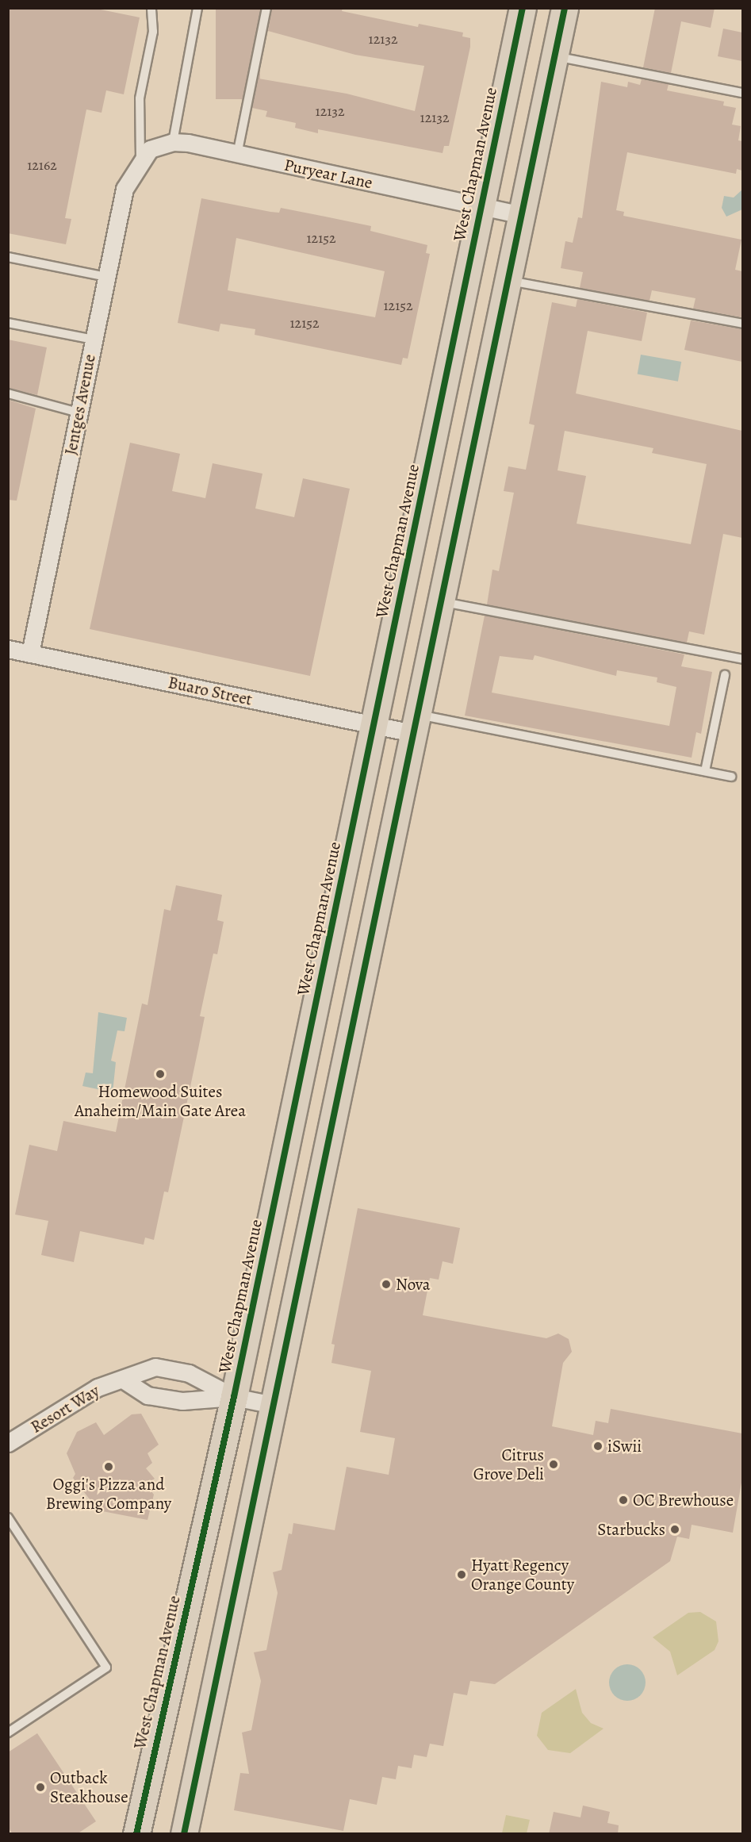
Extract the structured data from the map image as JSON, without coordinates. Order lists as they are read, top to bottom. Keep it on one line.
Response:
{"streets":{"main road":["West Chapman Avenue"],"street":["Puryear Lane","Jentges Avenue","Buaro Street","Resort Way"]},"crossings":[["West Chapman Avenue","Puryear Lane"],["West Chapman Avenue","Buaro Street"],["West Chapman Avenue","Resort Way"],["Jentges Avenue","Buaro Street"]],"places":["Homewood Suites Anaheim/Main Gate Area","Nova","iSwii","Citrus Grove Deli","Oggi's Pizza and Brewing Company","OC Brewhouse","Starbucks","Hyatt Regency Orange County","Outback Steakhouse"],"house_numbers":["12132","12132","12132","12162","12152","12152","12152"]}
